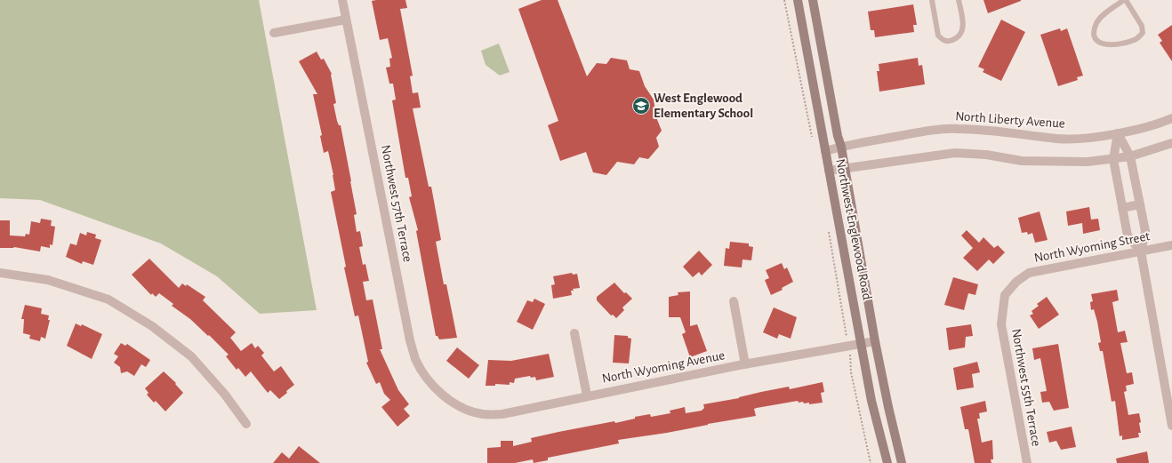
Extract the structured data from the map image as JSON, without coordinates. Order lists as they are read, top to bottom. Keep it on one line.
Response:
{"streets":{"main road":["Northwest Englewood Road"],"street":["North Liberty Avenue","Northwest 57th Terrace","North Wyoming Street","North Wyoming Avenue","Northwest 55th Terrace"]},"crossings":[["North Liberty Avenue","Northwest Englewood Road"],["Northwest 57th Terrace","North Wyoming Avenue"],["Northwest Englewood Road","North Wyoming Avenue"],["North Wyoming Street","Northwest 55th Terrace"]],"places":{"school or university":["West Englewood Elementary School"]}}
